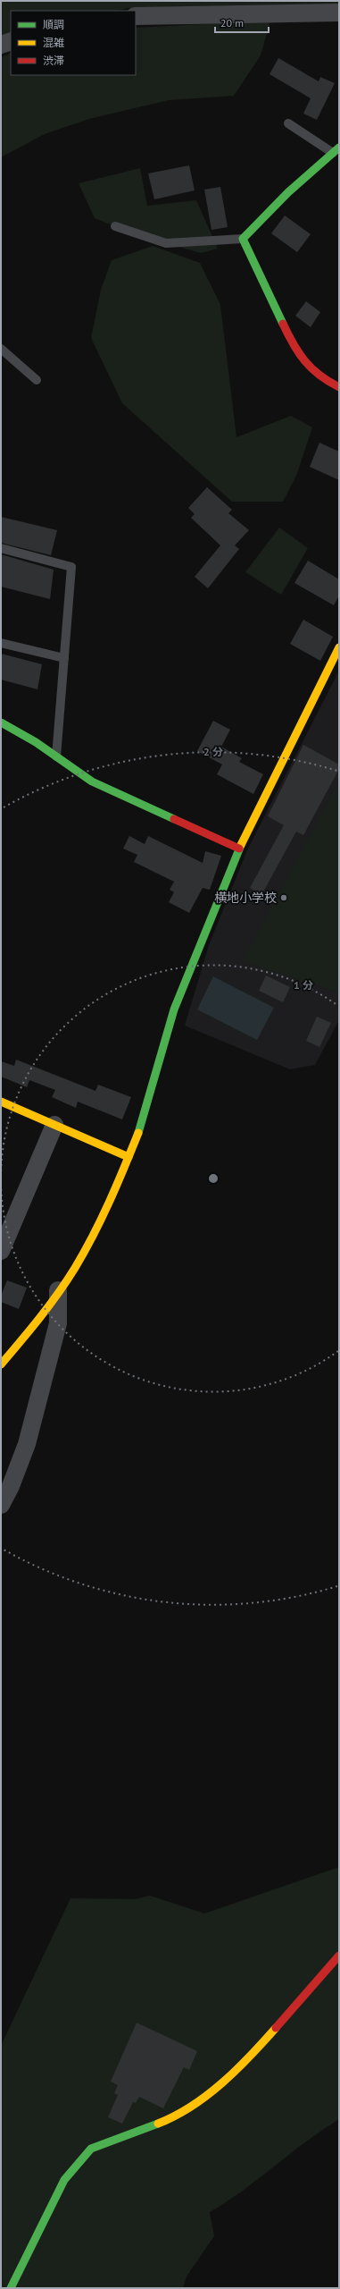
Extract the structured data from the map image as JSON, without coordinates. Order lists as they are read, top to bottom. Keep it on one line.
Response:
{"places":["横地小学校"],"legend":["順調","混雑","渋滞"],"scale_bar":"20 m","rings":["2 分","1 分"]}
